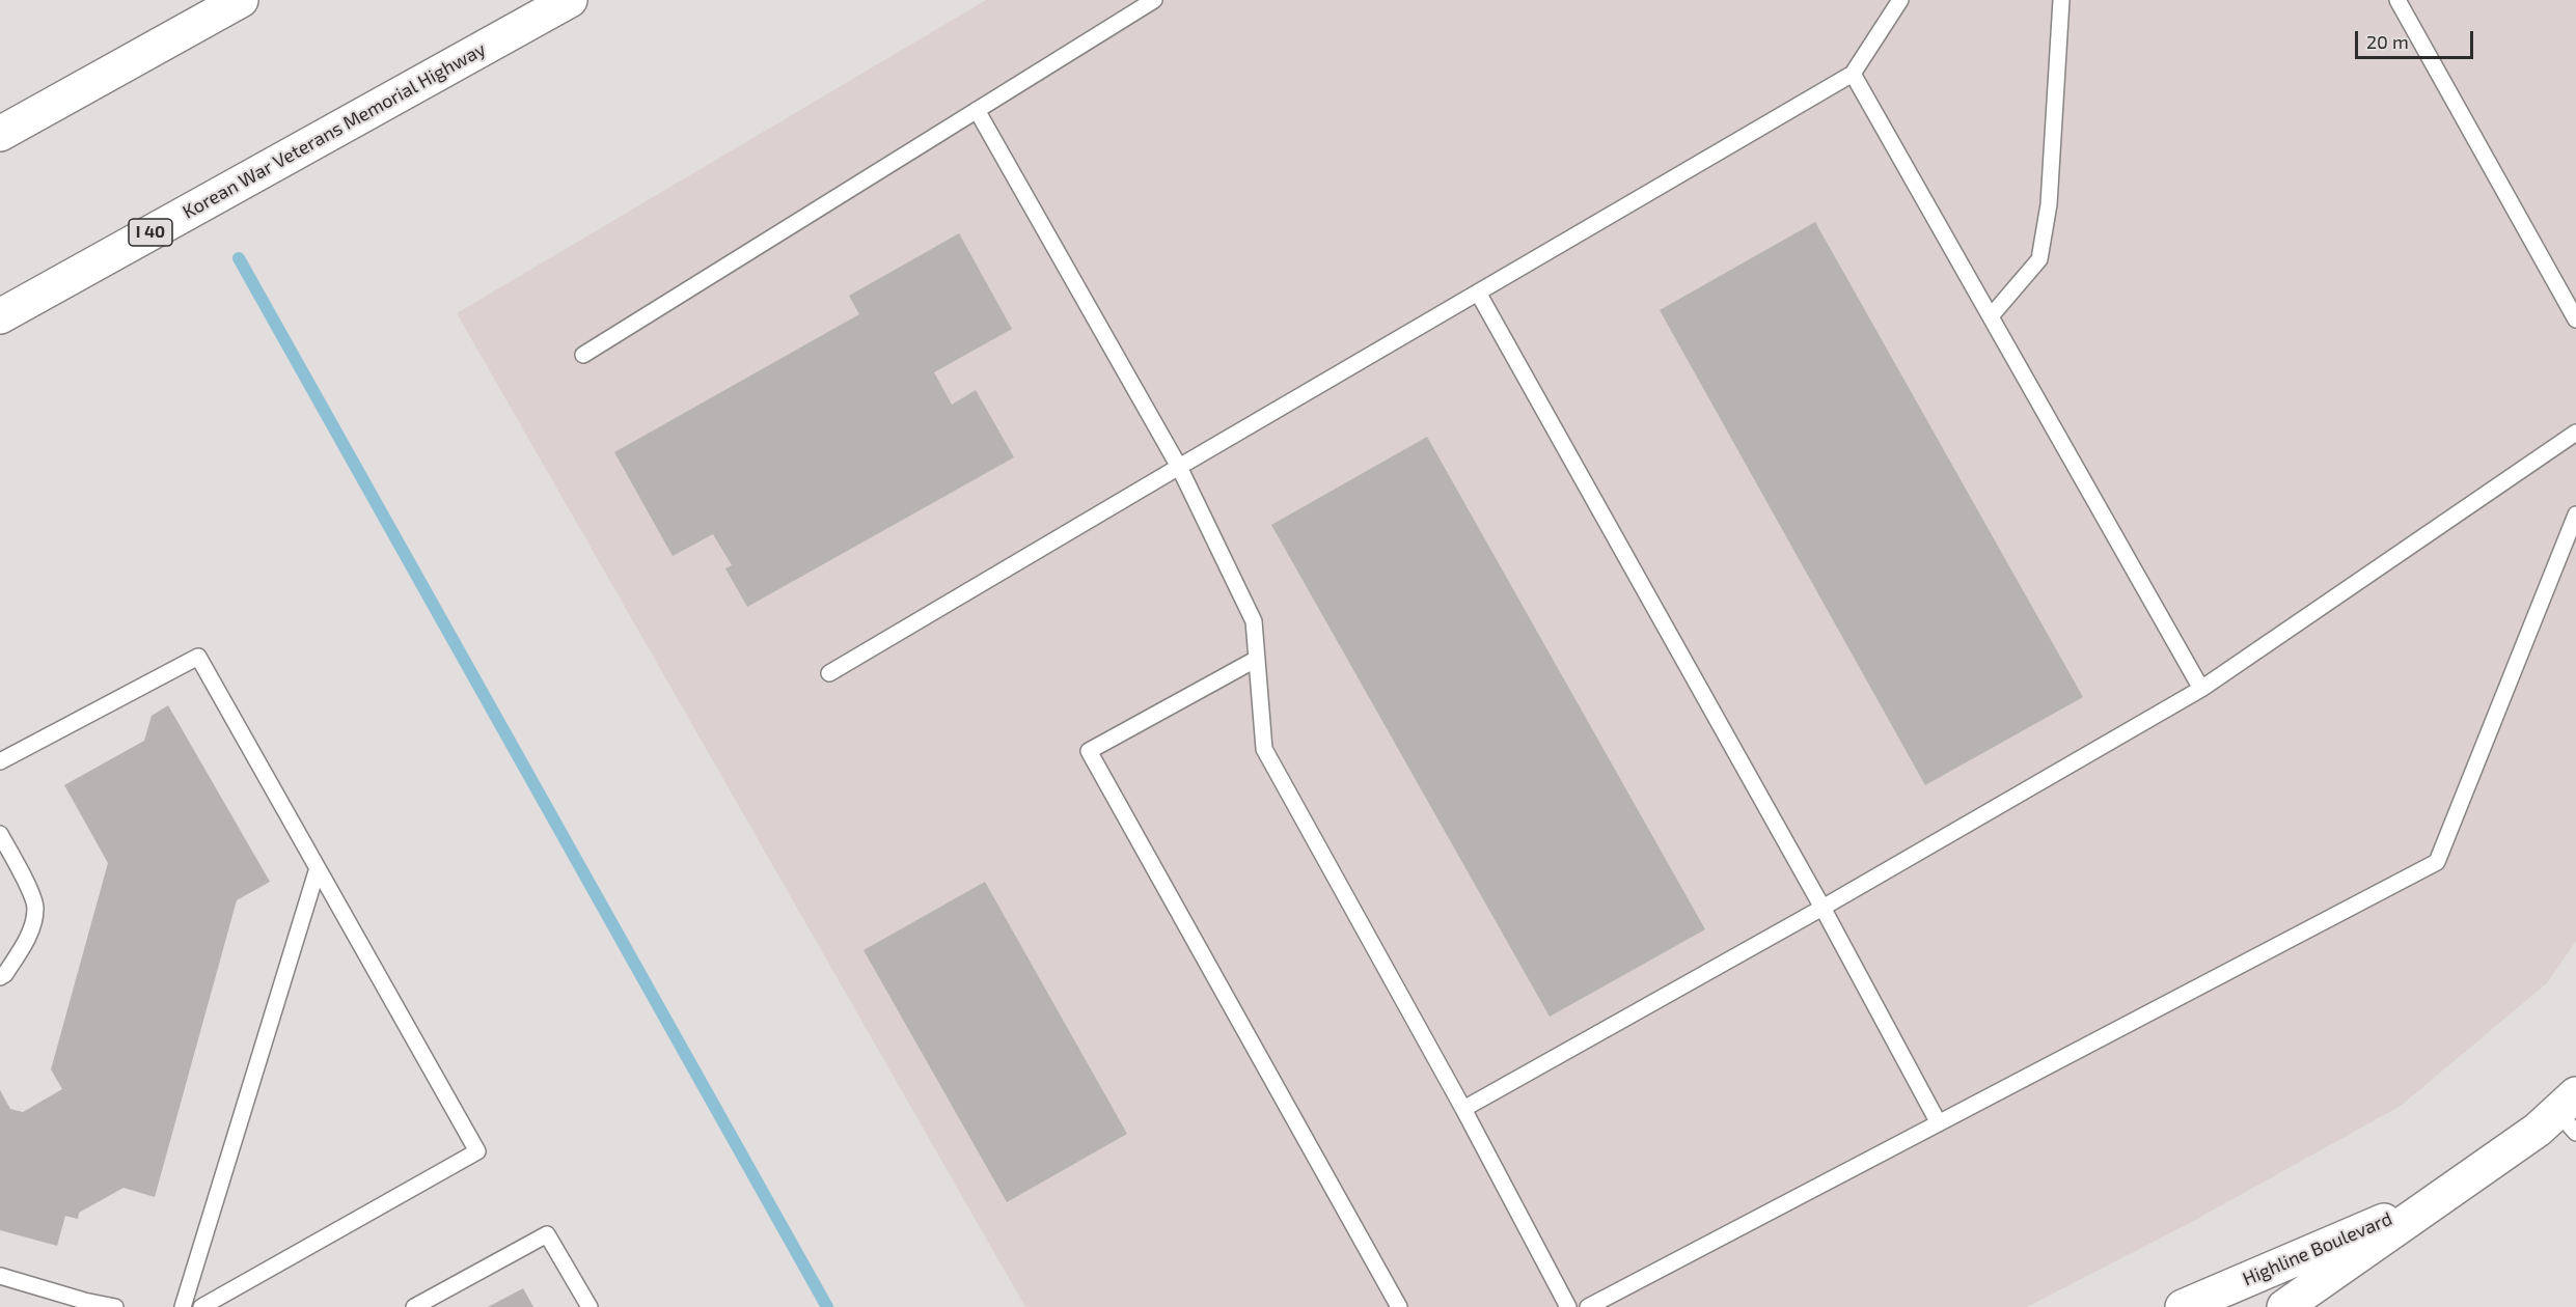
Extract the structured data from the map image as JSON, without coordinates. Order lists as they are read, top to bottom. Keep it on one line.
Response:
{"streets":{"main road":["Korean War Veterans Memorial Highway","I 40","Highline Boulevard"]},"scale_bar":"20 m"}
